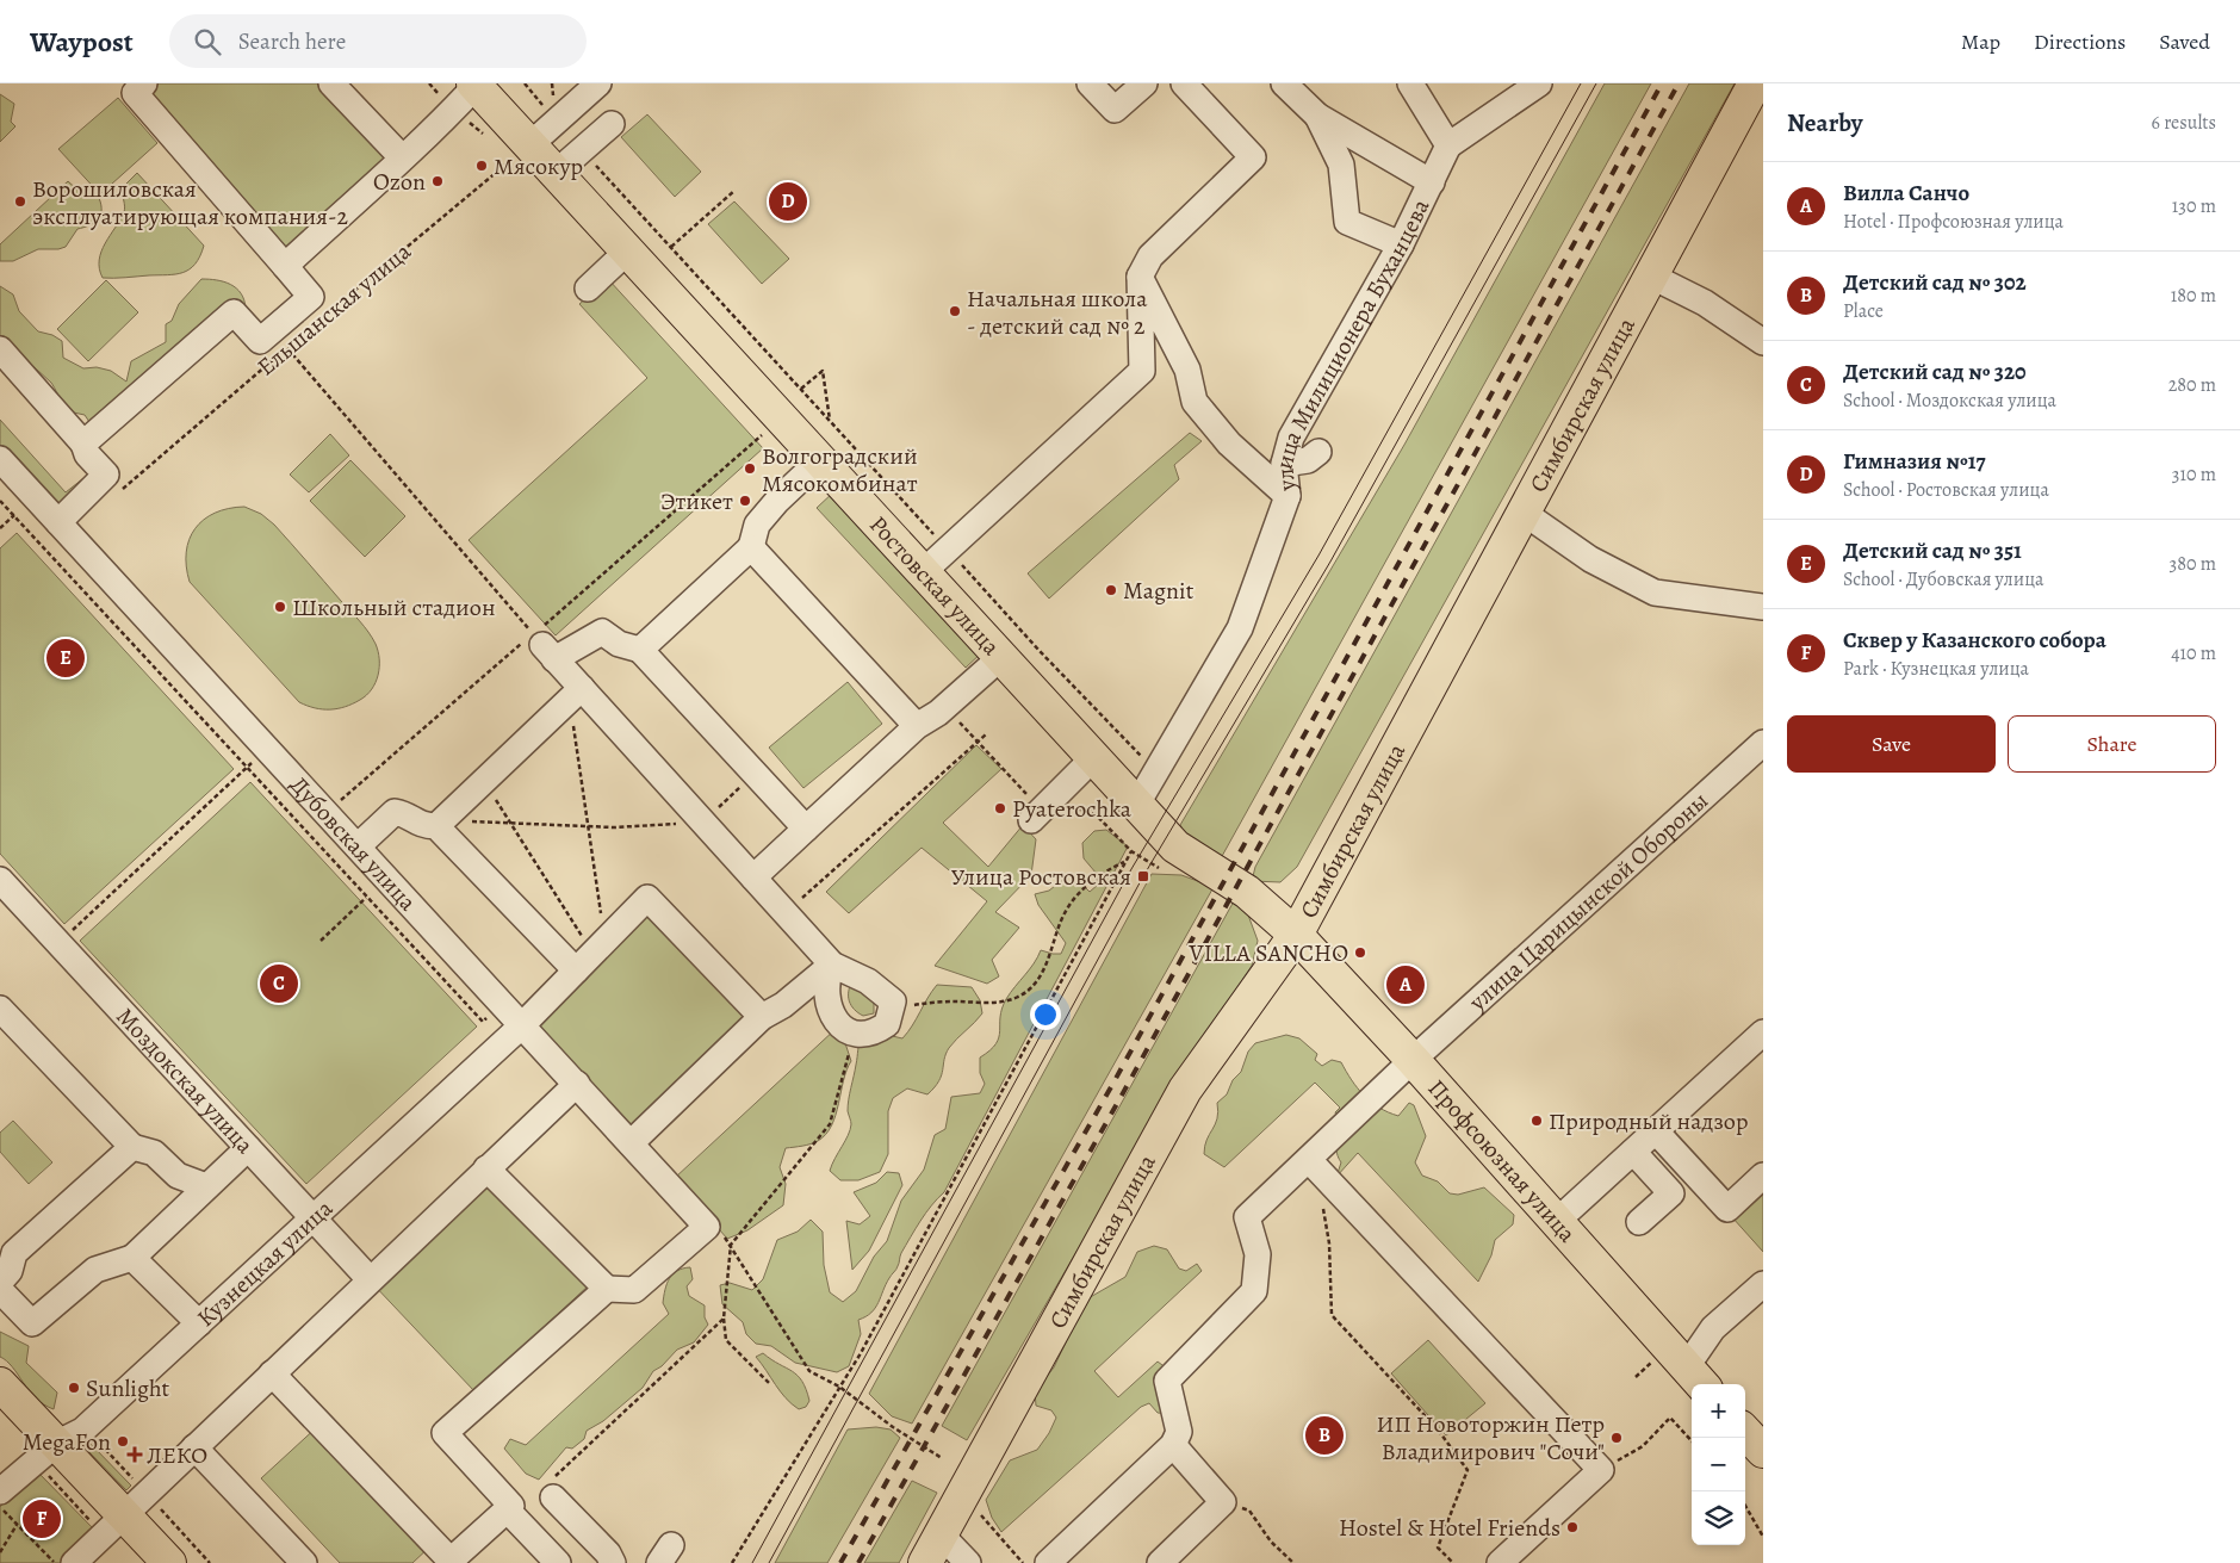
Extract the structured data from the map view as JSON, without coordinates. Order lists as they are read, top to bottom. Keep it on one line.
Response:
{"streets":{"main road":["Симбирская улица","Ростовская улица","Профсоюзная улица"],"street":["улица Милиционера Буханцева","Дубовская улица","улица Царицынской Обороны","Моздокская улица","Кузнецкая улица"],"path":["Ельшанская улица"]},"crossings":[["Ельшанская улица","Ростовская улица"],["улица Милиционера Буханцева","Ростовская улица"],["Симбирская улица","Ростовская улица"],["Симбирская улица","Профсоюзная улица"],["Ростовская улица","Профсоюзная улица"],["Дубовская улица","Кузнецкая улица"],["улица Царицынской Обороны","Профсоюзная улица"],["Моздокская улица","Кузнецкая улица"]],"places":{"other":["Мясокур","Ozon","Ворошиловская эксплуатирующая компания-2","Начальная школа - детский сад № 2","Волгоградский Мясокомбинат","Этикет","Magnit","Школьный стадион","Pyaterochka","VILLA SANCHO","Природный надзор","Sunlight","ИП Новоторжин Петр Владимирович \"Сочи\"","MegaFon","Hostel & Hotel Friends"],"transit":["Улица Ростовская"],"health":["ЛЕКО"]},"page":{"header":"Waypost","search":"Search here","nav":["Map","Directions","Saved"],"heading":["Nearby","6 results"],"list":[{"mark":"A","name":"Вилла Санчо","note":"Hotel · Профсоюзная улица","value":"130 m"},{"mark":"B","name":"Детский сад № 302","note":"Place","value":"180 m"},{"mark":"C","name":"Детский сад № 320","note":"School · Моздокская улица","value":"280 m"},{"mark":"D","name":"Гимназия №17","note":"School · Ростовская улица","value":"310 m"},{"mark":"E","name":"Детский сад № 351","note":"School · Дубовская улица","value":"380 m"},{"mark":"F","name":"Сквер у Казанского собора","note":"Park · Кузнецкая улица","value":"410 m"}],"pins":["D","E","C","A","B","F"],"buttons":["Save","Share"],"map_buttons":["+","−"]}}
